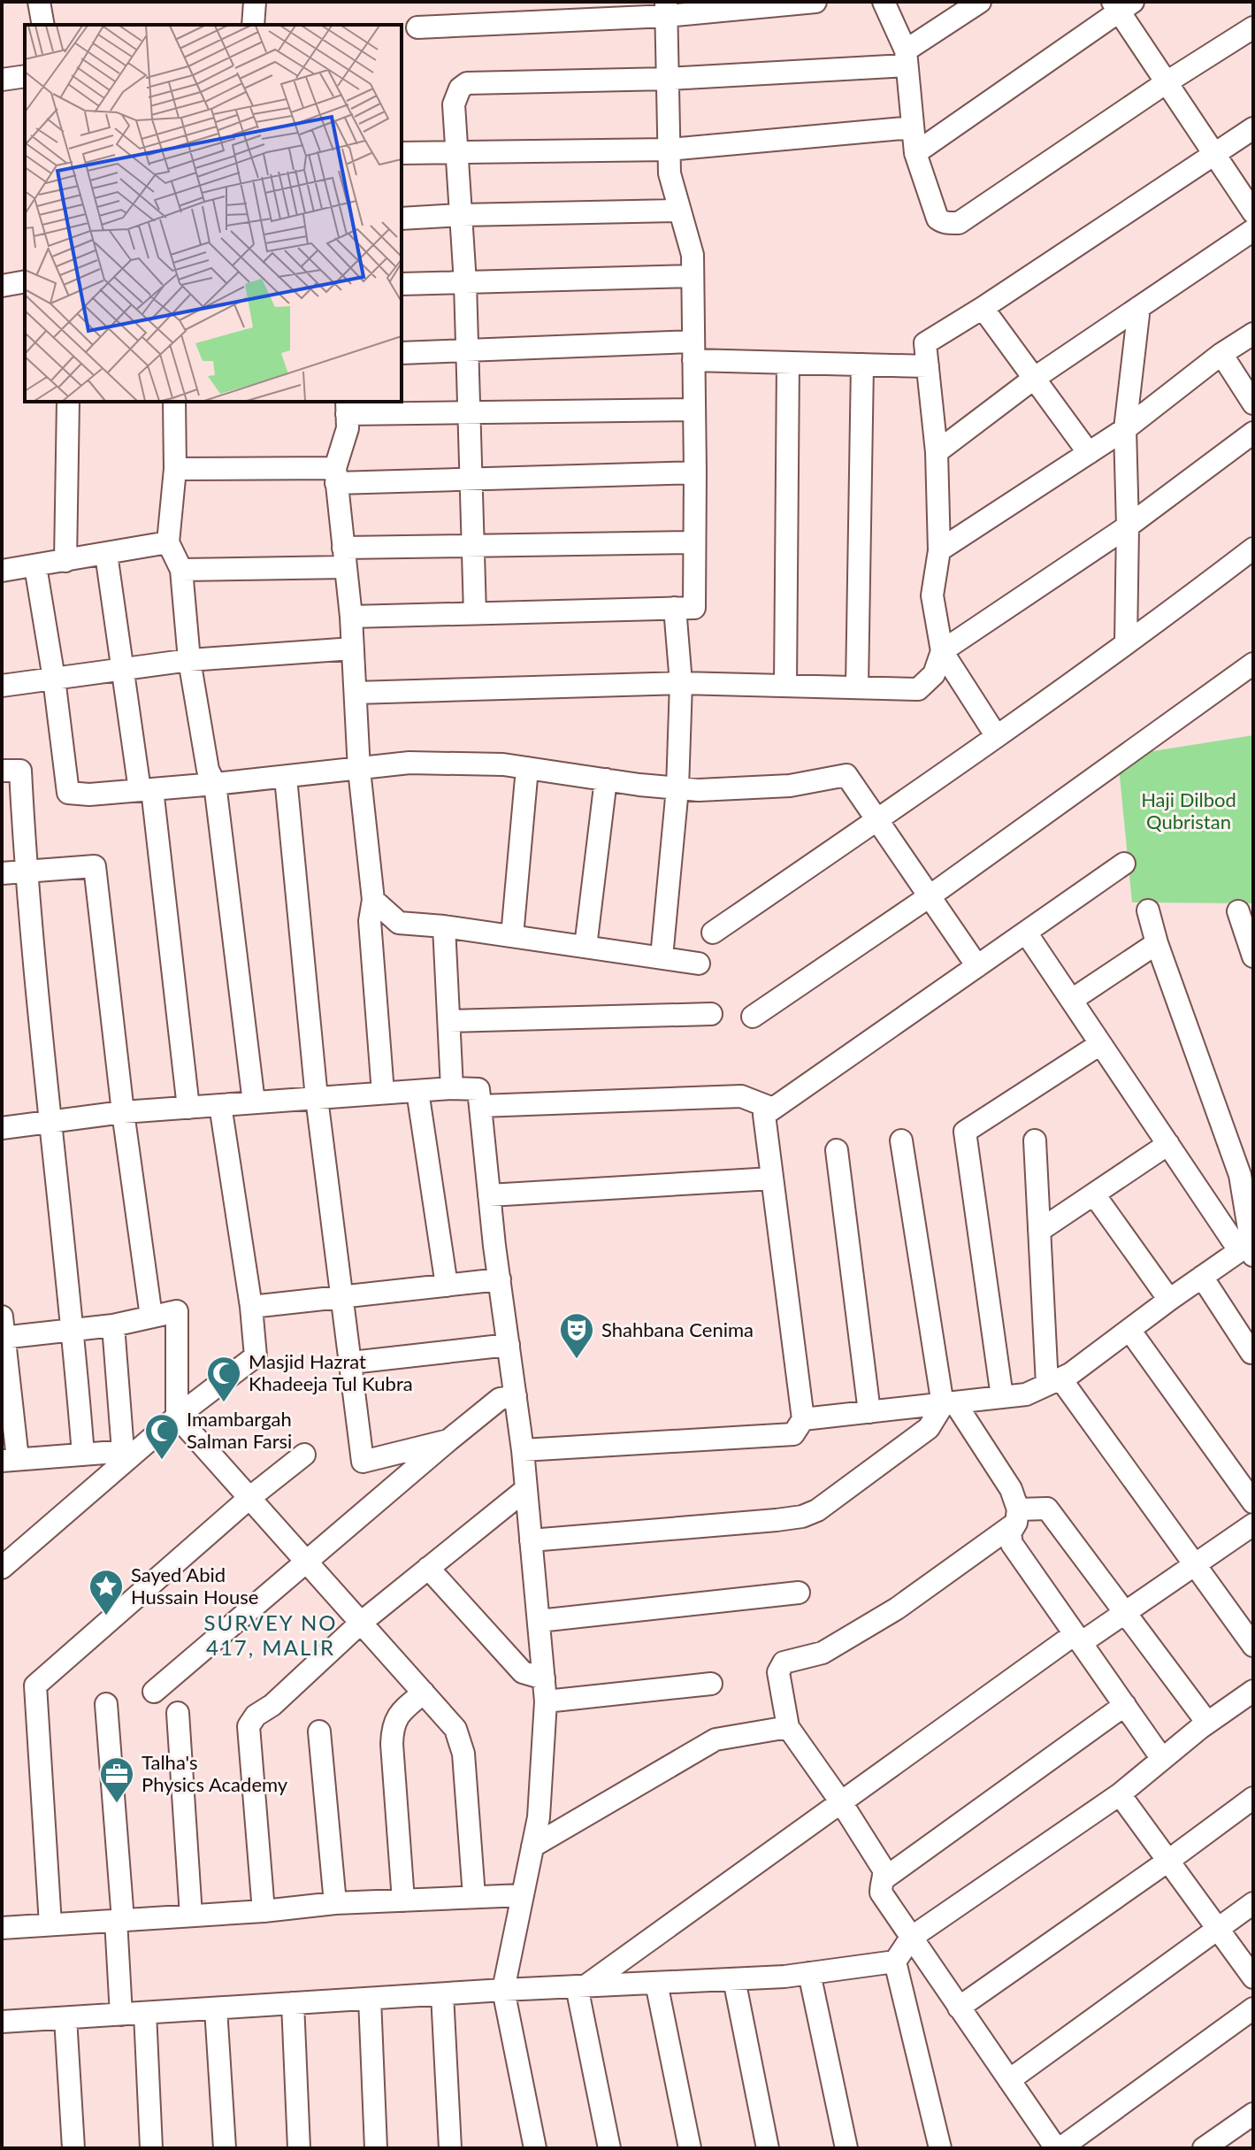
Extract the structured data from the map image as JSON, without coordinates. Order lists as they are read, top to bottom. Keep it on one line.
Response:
{"districts":["SURVEY NO 417, MALIR"],"parks":["Haji Dilbod Qubristan"],"places":{"theatre":["Shahbana Cenima"],"mosque":["Masjid Hazrat Khadeeja Tul Kubra","Imambargah Salman Farsi"],"place":["Sayed Abid Hussain House"],"office":["Talha's Physics Academy"]}}
